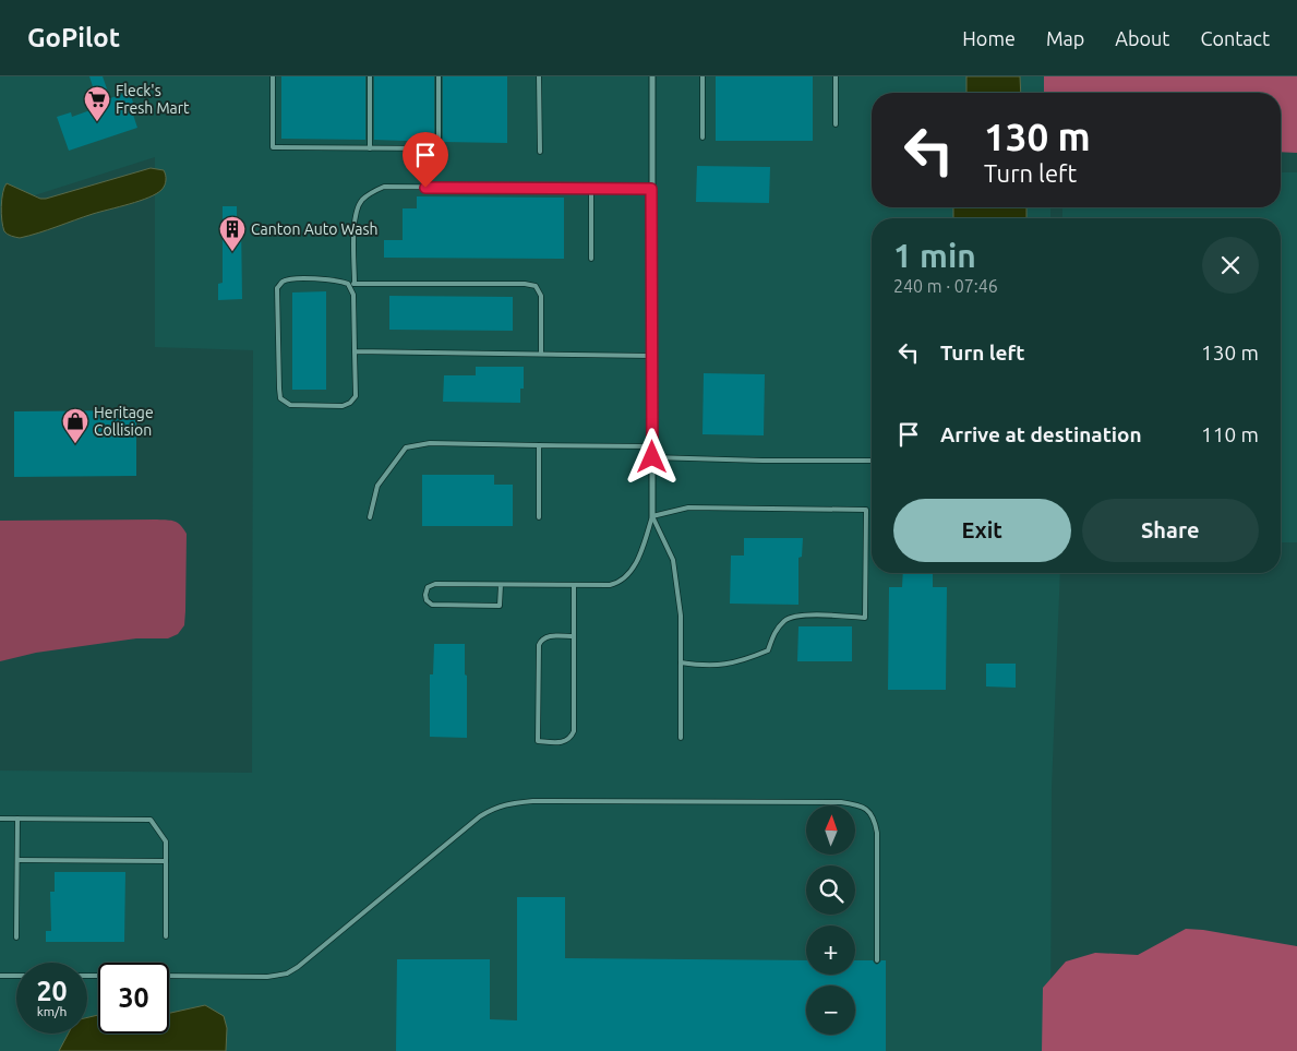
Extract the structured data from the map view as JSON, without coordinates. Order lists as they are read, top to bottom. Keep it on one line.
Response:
{"places":{"supermarket":["Fleck's Fresh Mart"],"building":["Canton Auto Wash"],"shop":["Heritage Collision"]},"north":"top","page":{"header":"GoPilot","nav":["Home","Map","About","Contact"],"turn":["130 m","Turn left"],"heading":["1 min","240 m · 07:46"],"list":[{"name":"Turn left","value":"130 m"},{"name":"Arrive at destination","value":"110 m"}],"buttons":["Exit","Share"],"map_buttons":["+","−"],"speed":"20 km/h","limit":"30"}}
